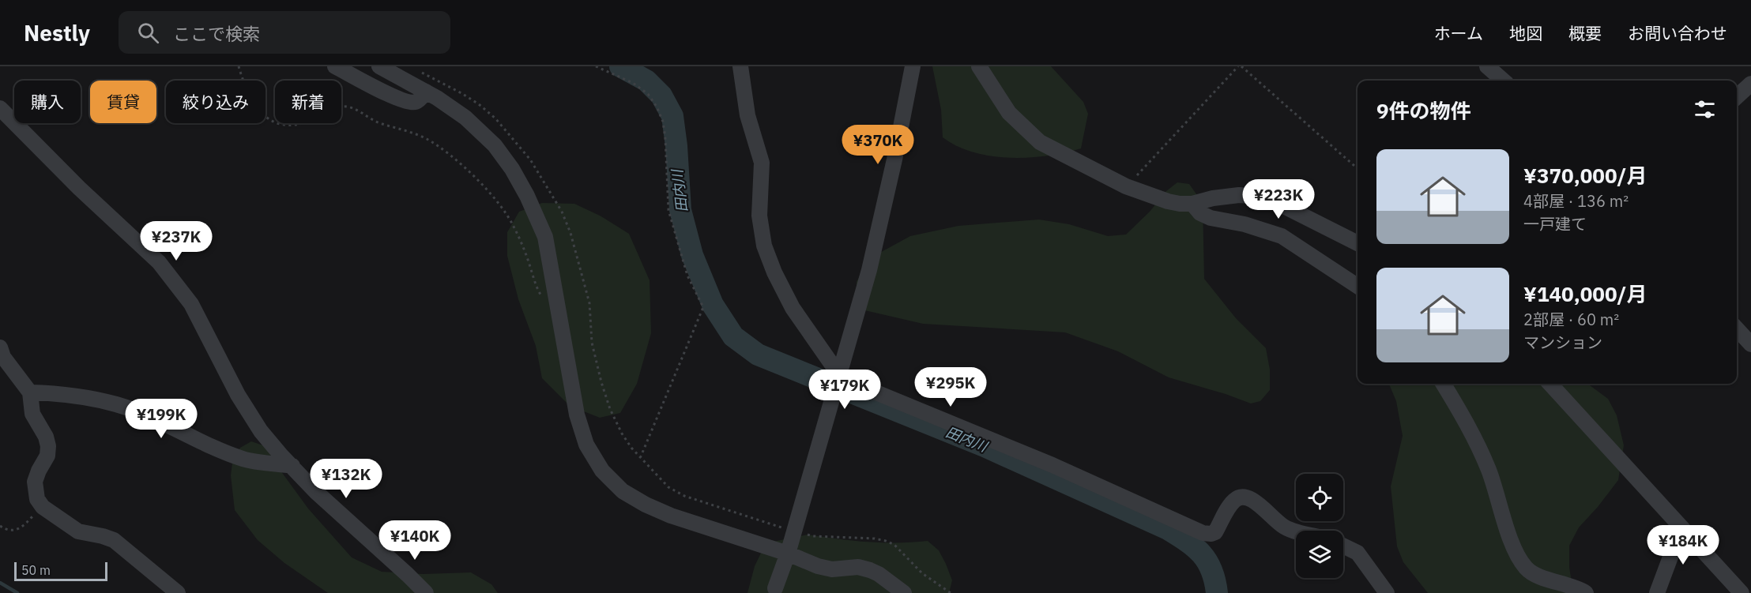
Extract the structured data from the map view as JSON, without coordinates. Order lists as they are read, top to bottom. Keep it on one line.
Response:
{"water":["田内川"],"scale_bar":"50 m","page":{"header":"Nestly","search":"ここで検索","nav":["ホーム","地図","概要","お問い合わせ"],"chip":["購入","賃貸","絞り込み","新着"],"heading":"9件の物件","price":["¥370K","¥223K","¥237K","¥295K","¥179K","¥199K","¥132K","¥140K","¥184K"],"list":[{"name":"¥370,000/月","note":"4部屋 · 136 m² · 一戸建て"},{"name":"¥140,000/月","note":"2部屋 · 60 m² · マンション"}],"scale":"50 m"}}
